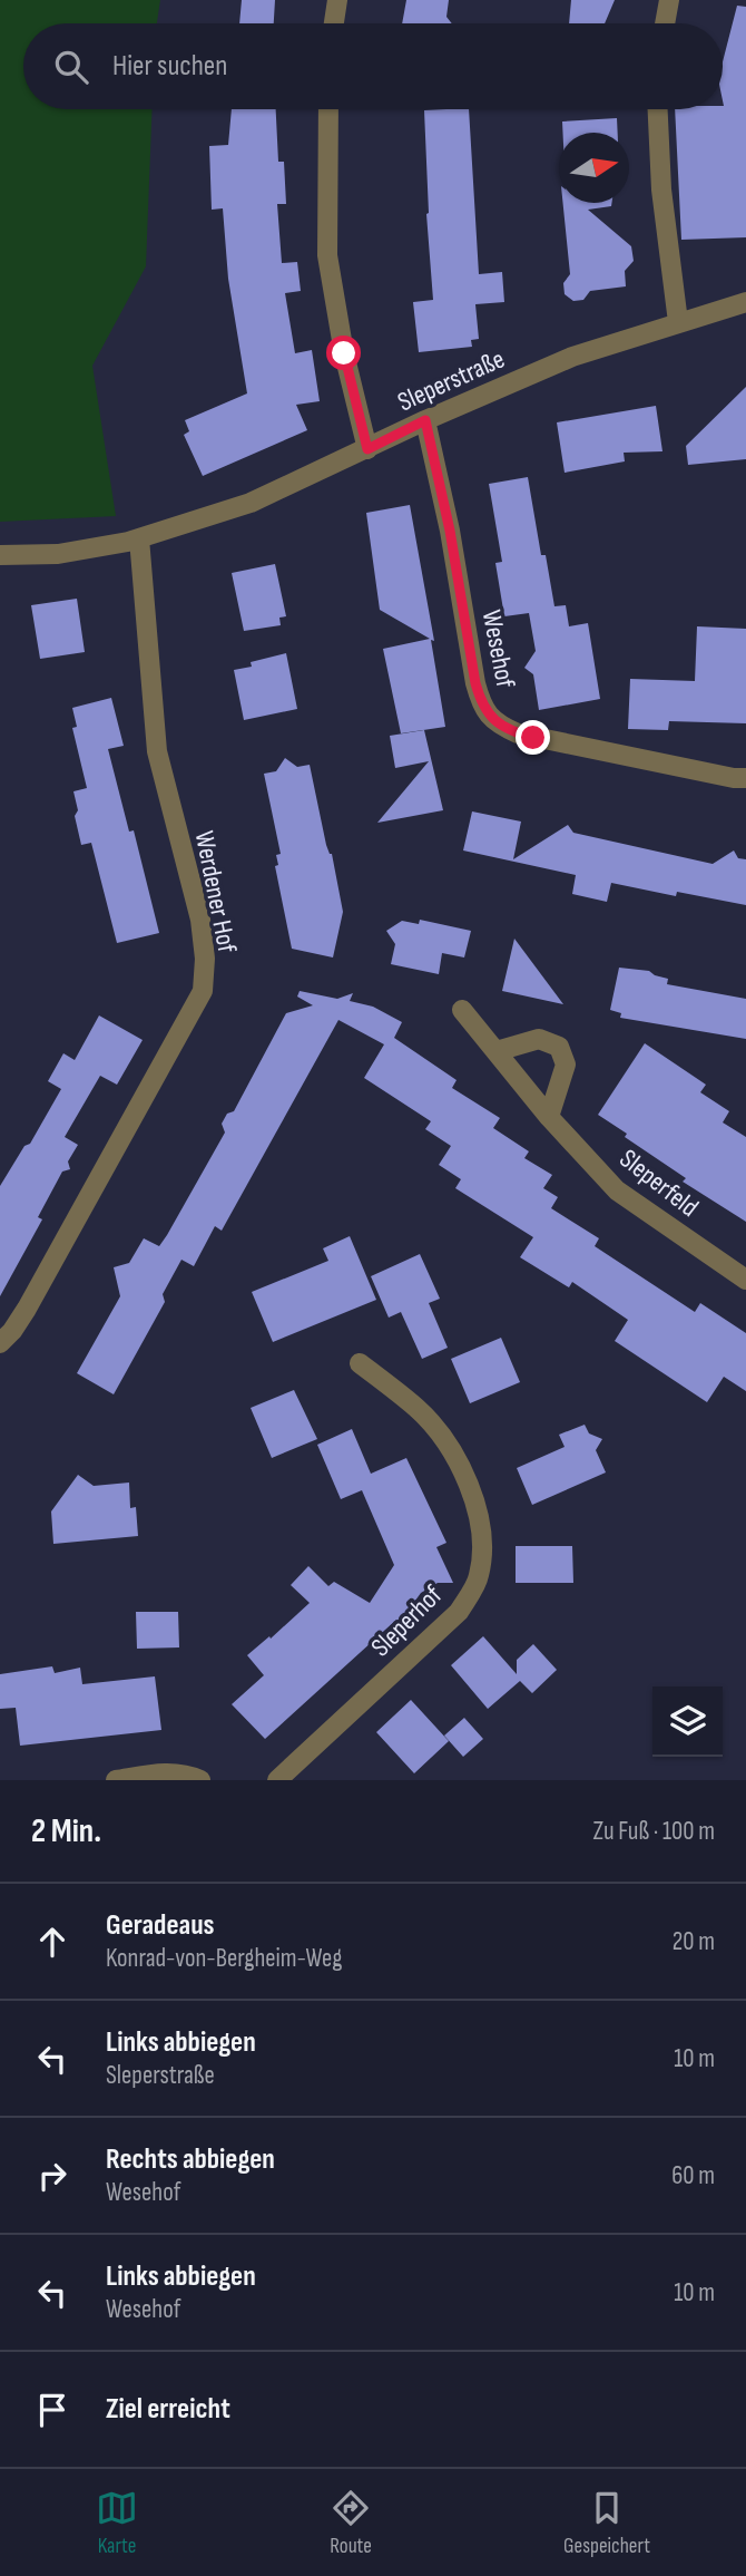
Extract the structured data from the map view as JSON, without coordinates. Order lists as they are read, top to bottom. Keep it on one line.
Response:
{"streets":{"street":["Sleperstraße","Wesehof","Werdener Hof","Sleperfeld","Sleperhof"]},"crossings":[["Sleperstraße","Wesehof"],["Sleperstraße","Werdener Hof"]],"north":"right","page":{"search":"Hier suchen","heading":["2 Min.","Zu Fuß · 100 m"],"list":[["Geradeaus","Konrad-von-Bergheim-Weg","20 m"],["Links abbiegen","Sleperstraße","10 m"],["Rechts abbiegen","Wesehof","60 m"],["Links abbiegen","Wesehof","10 m"],"Ziel erreicht"],"nav":["Karte","Route","Gespeichert"]}}
